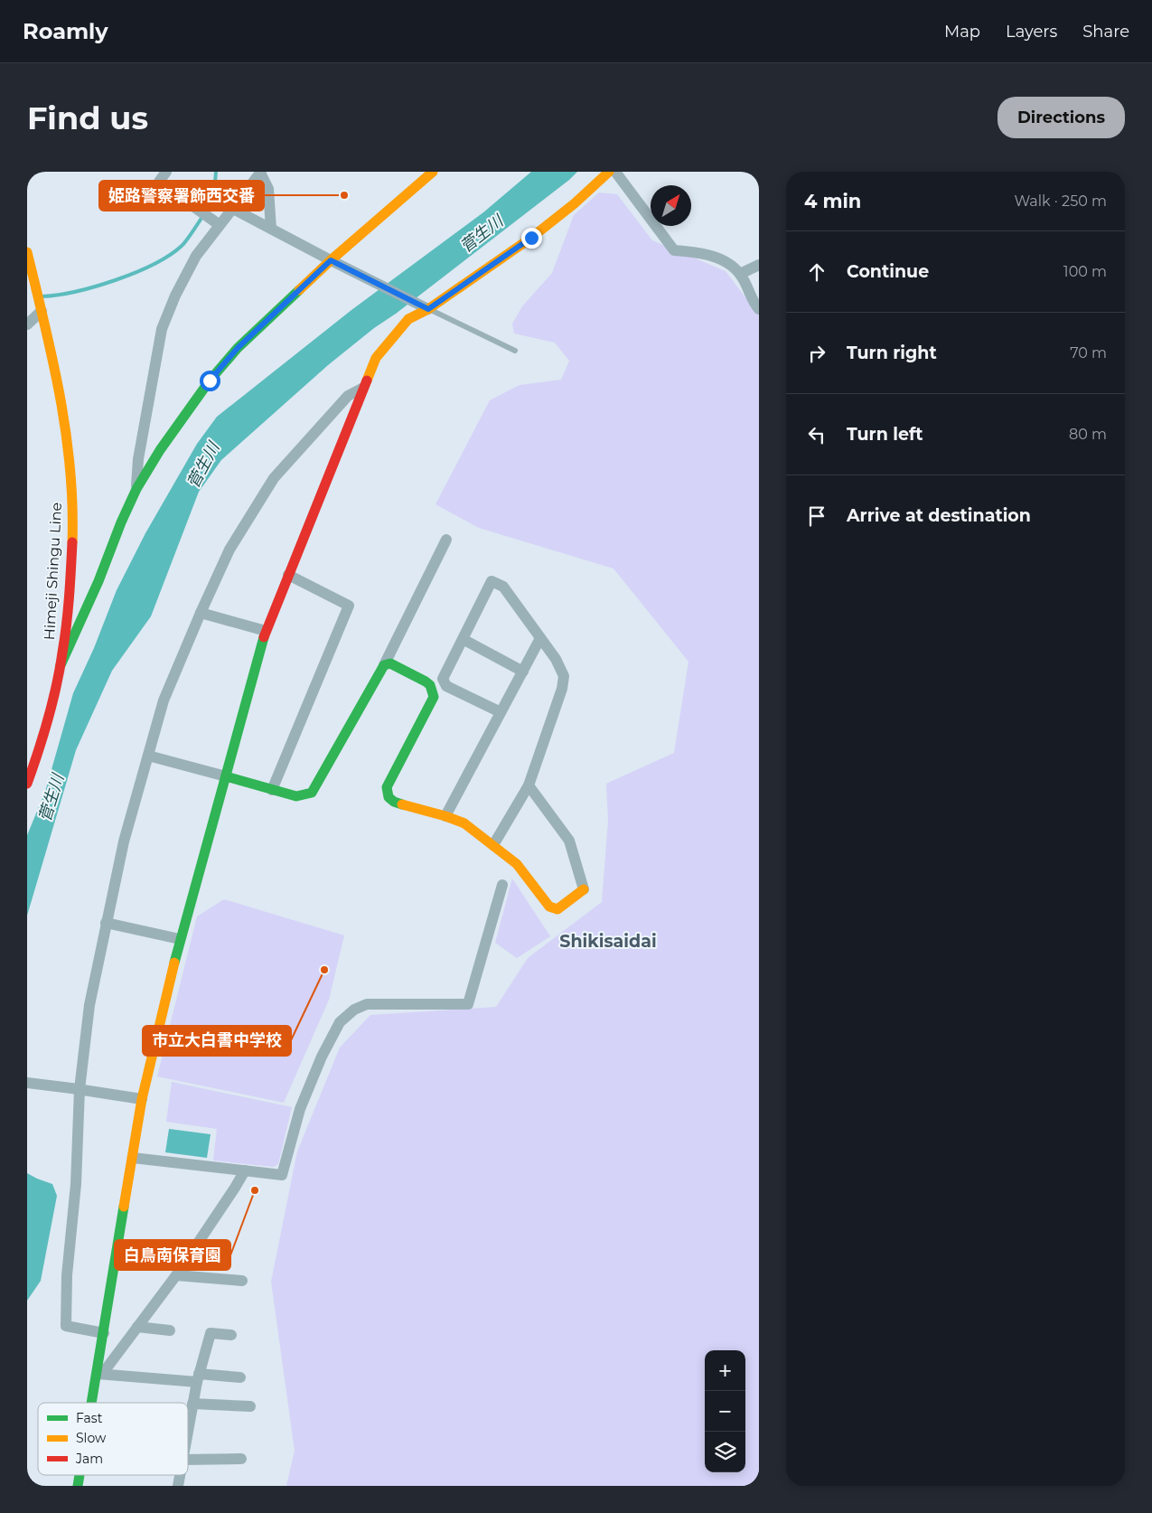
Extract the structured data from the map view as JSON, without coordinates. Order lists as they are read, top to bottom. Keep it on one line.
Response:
{"streets":{"street":["Himeji Shingu Line"]},"districts":["Shikisaidai"],"water":["菅生川"],"places":["姫路警察署飾西交番","市立大白書中学校","白鳥南保育園"],"legend":["Fast","Slow","Jam"],"north":"top right","page":{"header":"Roamly","nav":["Map","Layers","Share"],"buttons":"Directions","title":"Find us","heading":["4 min","Walk · 250 m"],"list":[["Continue","100 m"],["Turn right","70 m"],["Turn left","80 m"],"Arrive at destination"],"map_buttons":["+","−"]}}
